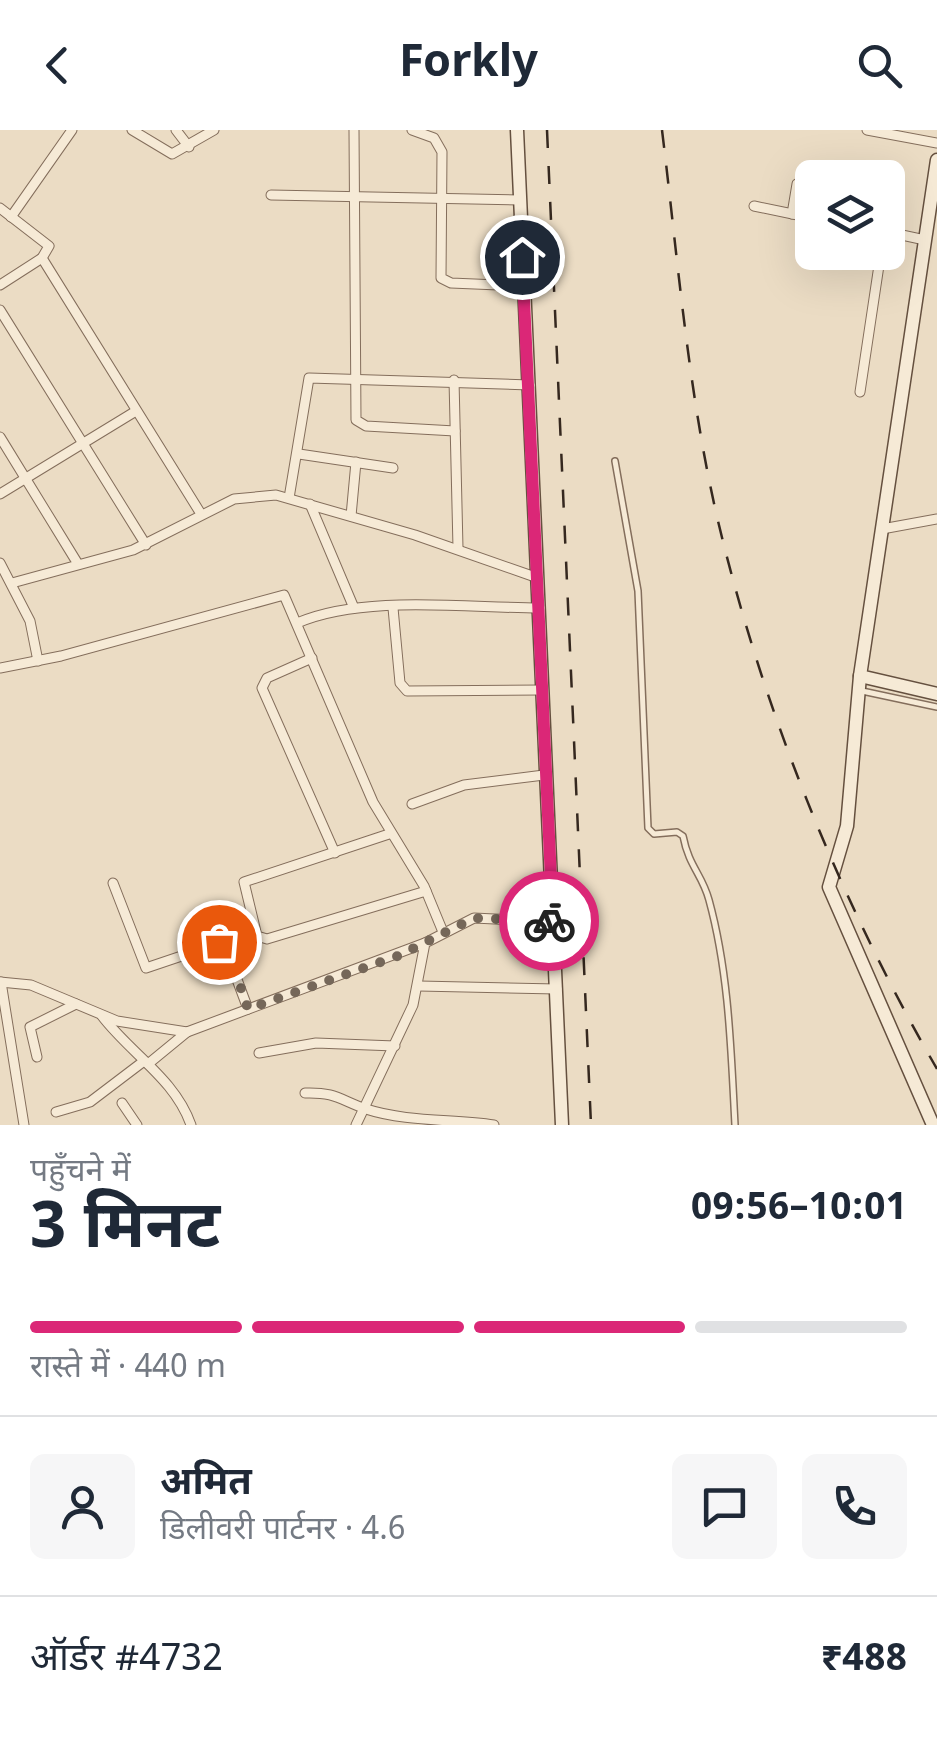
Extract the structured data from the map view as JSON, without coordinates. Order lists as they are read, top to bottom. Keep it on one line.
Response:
{"page":{"header":"Forkly","heading":["3 मिनट","पहुँचने में","09:56–10:01"],"panel":["अमित","डिलीवरी पार्टनर · 4.6","ऑर्डर #4732","₹488"],"bar":"रास्ते में · 440 m"}}
